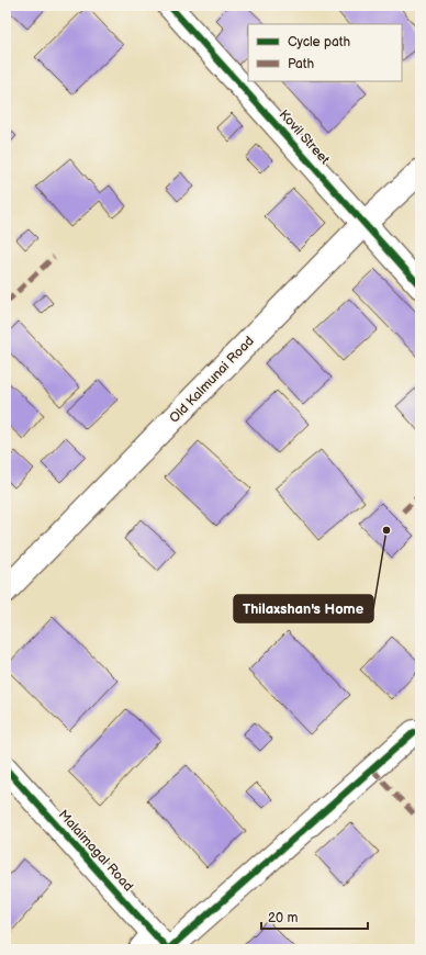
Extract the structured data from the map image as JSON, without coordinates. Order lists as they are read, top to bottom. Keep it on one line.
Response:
{"streets":{"street":["Kovil Street","Old Kalmunai Road","Malaimagal Road"]},"crossings":[["Kovil Street","Old Kalmunai Road"]],"places":["Thilaxshan's Home"],"legend":["Cycle path","Path"],"scale_bar":"20 m"}
